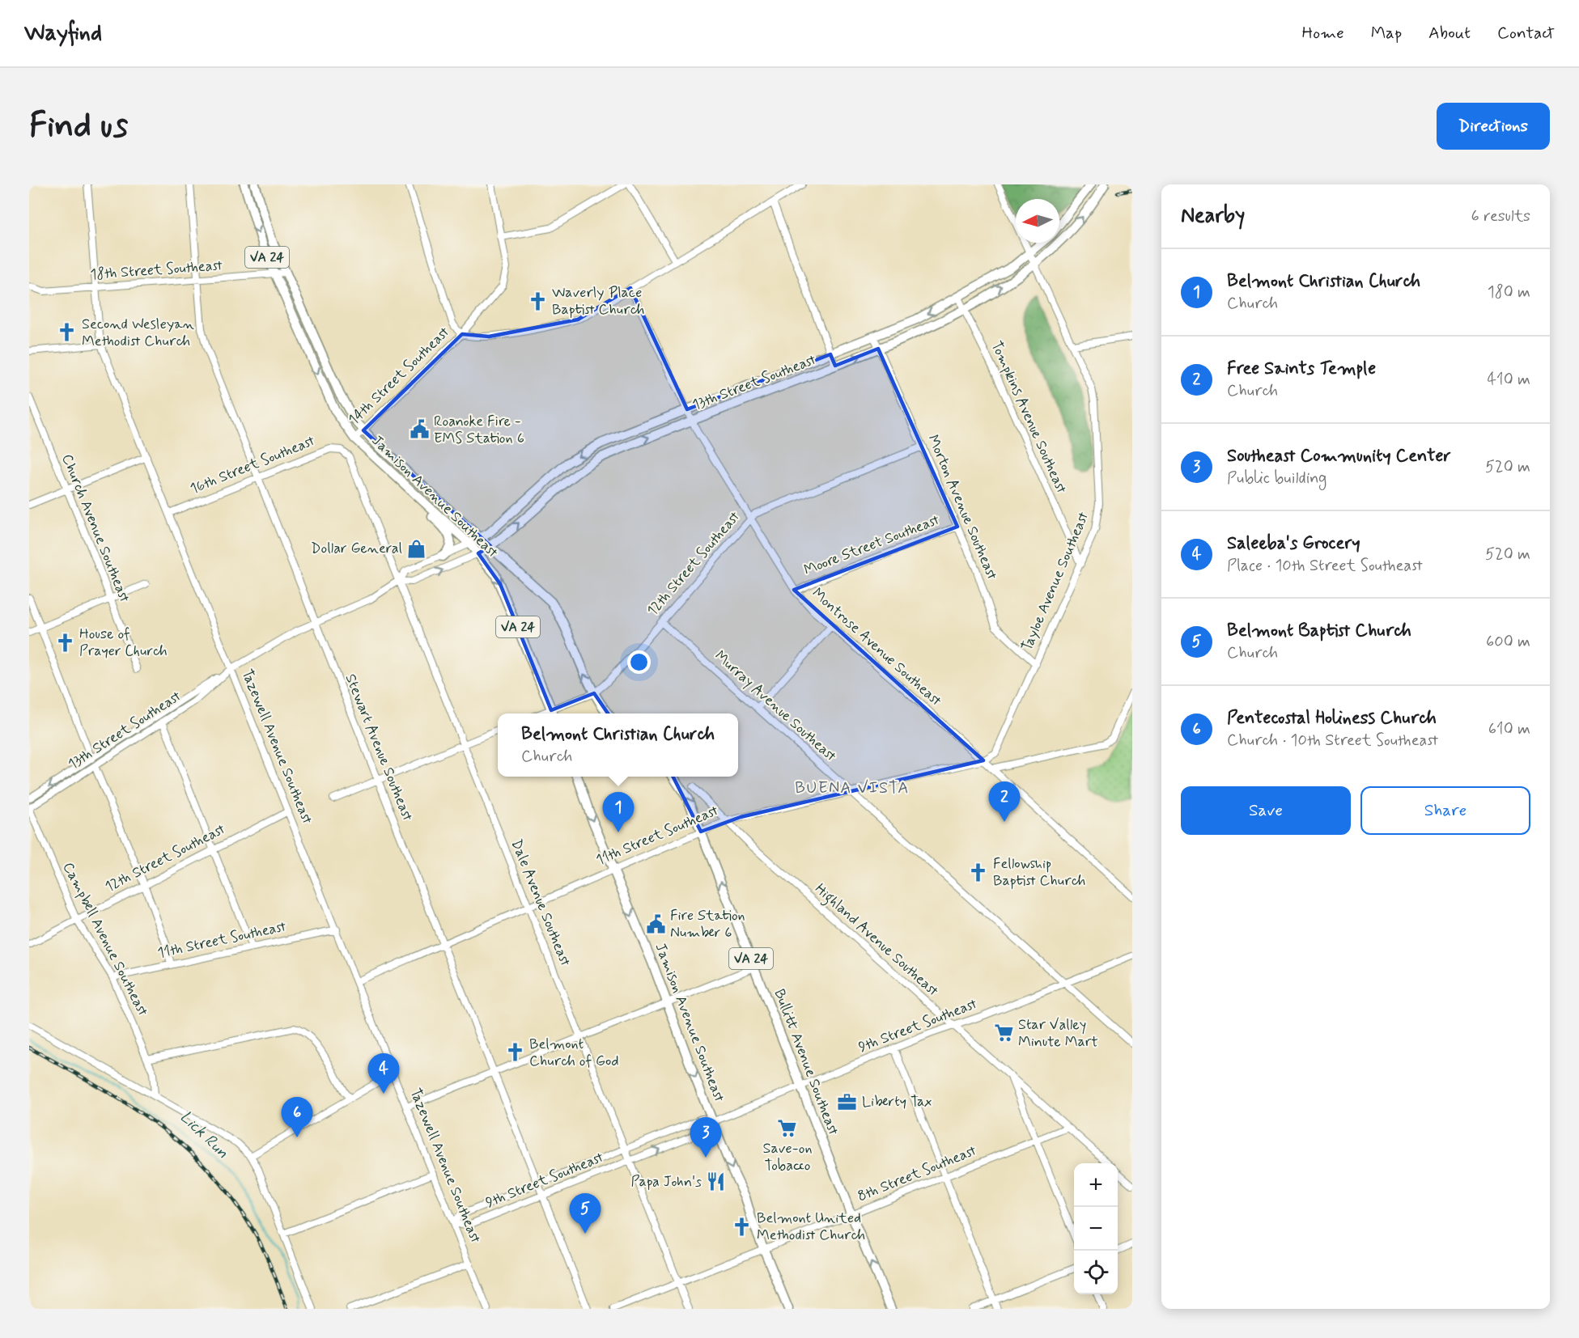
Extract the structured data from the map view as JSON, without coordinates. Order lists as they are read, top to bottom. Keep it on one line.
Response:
{"streets":{"main road":["VA 24","13th Street Southeast","Jamison Avenue Southeast","Bullitt Avenue Southeast"],"street":["18th Street Southeast","14th Street Southeast","Tompkins Avenue Southeast","16th Street Southeast","Morton Avenue Southeast","Church Avenue Southeast","Moore Street Southeast","12th Street Southeast","Tayloe Avenue Southeast","Montrose Avenue Southeast","Murray Avenue Southeast","Tazewell Avenue Southeast","Stewart Avenue Southeast","11th Street Southeast","Dale Avenue Southeast","Campbell Avenue Southeast","Highland Avenue Southeast","9th Street Southeast","8th Street Southeast"]},"crossings":[["VA 24","18th Street Southeast"],["VA 24","13th Street Southeast"],["VA 24","Jamison Avenue Southeast"],["VA 24","12th Street Southeast"],["18th Street Southeast","Jamison Avenue Southeast"],["18th Street Southeast","Tazewell Avenue Southeast"],["18th Street Southeast","Stewart Avenue Southeast"],["14th Street Southeast","Jamison Avenue Southeast"],["14th Street Southeast","Montrose Avenue Southeast"],["13th Street Southeast","Tompkins Avenue Southeast"],["13th Street Southeast","Jamison Avenue Southeast"],["13th Street Southeast","Morton Avenue Southeast"],["13th Street Southeast","Tayloe Avenue Southeast"],["13th Street Southeast","Montrose Avenue Southeast"],["13th Street Southeast","Tazewell Avenue Southeast"],["13th Street Southeast","Stewart Avenue Southeast"],["13th Street Southeast","Dale Avenue Southeast"],["13th Street Southeast","Campbell Avenue Southeast"],["Tompkins Avenue Southeast","Tayloe Avenue Southeast"],["16th Street Southeast","Tazewell Avenue Southeast"],["16th Street Southeast","Stewart Avenue Southeast"],["16th Street Southeast","Dale Avenue Southeast"],["Jamison Avenue Southeast","12th Street Southeast"],["Jamison Avenue Southeast","11th Street Southeast"],["Jamison Avenue Southeast","9th Street Southeast"],["Jamison Avenue Southeast","8th Street Southeast"],["Morton Avenue Southeast","Moore Street Southeast"],["Morton Avenue Southeast","12th Street Southeast"],["Morton Avenue Southeast","Tayloe Avenue Southeast"],["Moore Street Southeast","Montrose Avenue Southeast"],["12th Street Southeast","Montrose Avenue Southeast"],["12th Street Southeast","Murray Avenue Southeast"],["12th Street Southeast","Tazewell Avenue Southeast"],["12th Street Southeast","Campbell Avenue Southeast"],["Tayloe Avenue Southeast","Montrose Avenue Southeast"],["Tayloe Avenue Southeast","11th Street Southeast"],["Montrose Avenue Southeast","11th Street Southeast"],["Murray Avenue Southeast","11th Street Southeast"],["Murray Avenue Southeast","9th Street Southeast"],["Tazewell Avenue Southeast","11th Street Southeast"],["Tazewell Avenue Southeast","9th Street Southeast"],["Stewart Avenue Southeast","11th Street Southeast"],["Stewart Avenue Southeast","9th Street Southeast"],["11th Street Southeast","Dale Avenue Southeast"],["11th Street Southeast","Campbell Avenue Southeast"],["11th Street Southeast","Highland Avenue Southeast"],["11th Street Southeast","Bullitt Avenue Southeast"],["Dale Avenue Southeast","9th Street Southeast"],["Dale Avenue Southeast","8th Street Southeast"],["Highland Avenue Southeast","9th Street Southeast"],["Highland Avenue Southeast","8th Street Southeast"],["9th Street Southeast","Bullitt Avenue Southeast"],["Bullitt Avenue Southeast","8th Street Southeast"]],"one_way":["Bullitt Avenue Southeast"],"districts":["BUENA VISTA"],"water":["Lick Run"],"places":{"church":["Waverly Place Baptist Church","Second Wesleyan Methodist Church","House of Prayer Church","Fellowship Baptist Church","Belmont Church of God","Belmont United Methodist Church"],"public building":["Roanoke Fire - EMS Station 6","Fire Station Number 6"],"shop":["Dollar General"],"supermarket":["Star Valley Minute Mart","Save-on Tobacco"],"office":["Liberty Tax"],"restaurant":["Papa John's"]},"north":"left","page":{"header":"Wayfind","nav":["Home","Map","About","Contact"],"buttons":["Directions",["Save","Share"]],"title":"Find us","heading":["Nearby","6 results"],"list":[{"mark":"1","name":"Belmont Christian Church","note":"Church","value":"180 m"},{"mark":"2","name":"Free Saints Temple","note":"Church","value":"410 m"},{"mark":"3","name":"Southeast Community Center","note":"Public building","value":"520 m"},{"mark":"4","name":"Saleeba's Grocery","note":"Place · 10th Street Southeast","value":"520 m"},{"mark":"5","name":"Belmont Baptist Church","note":"Church","value":"600 m"},{"mark":"6","name":"Pentecostal Holiness Church","note":"Church · 10th Street Southeast","value":"610 m"}],"popup":["Belmont Christian Church","Church"],"pins":["2","1","4","6","3","5"],"map_buttons":["+","−"]}}
